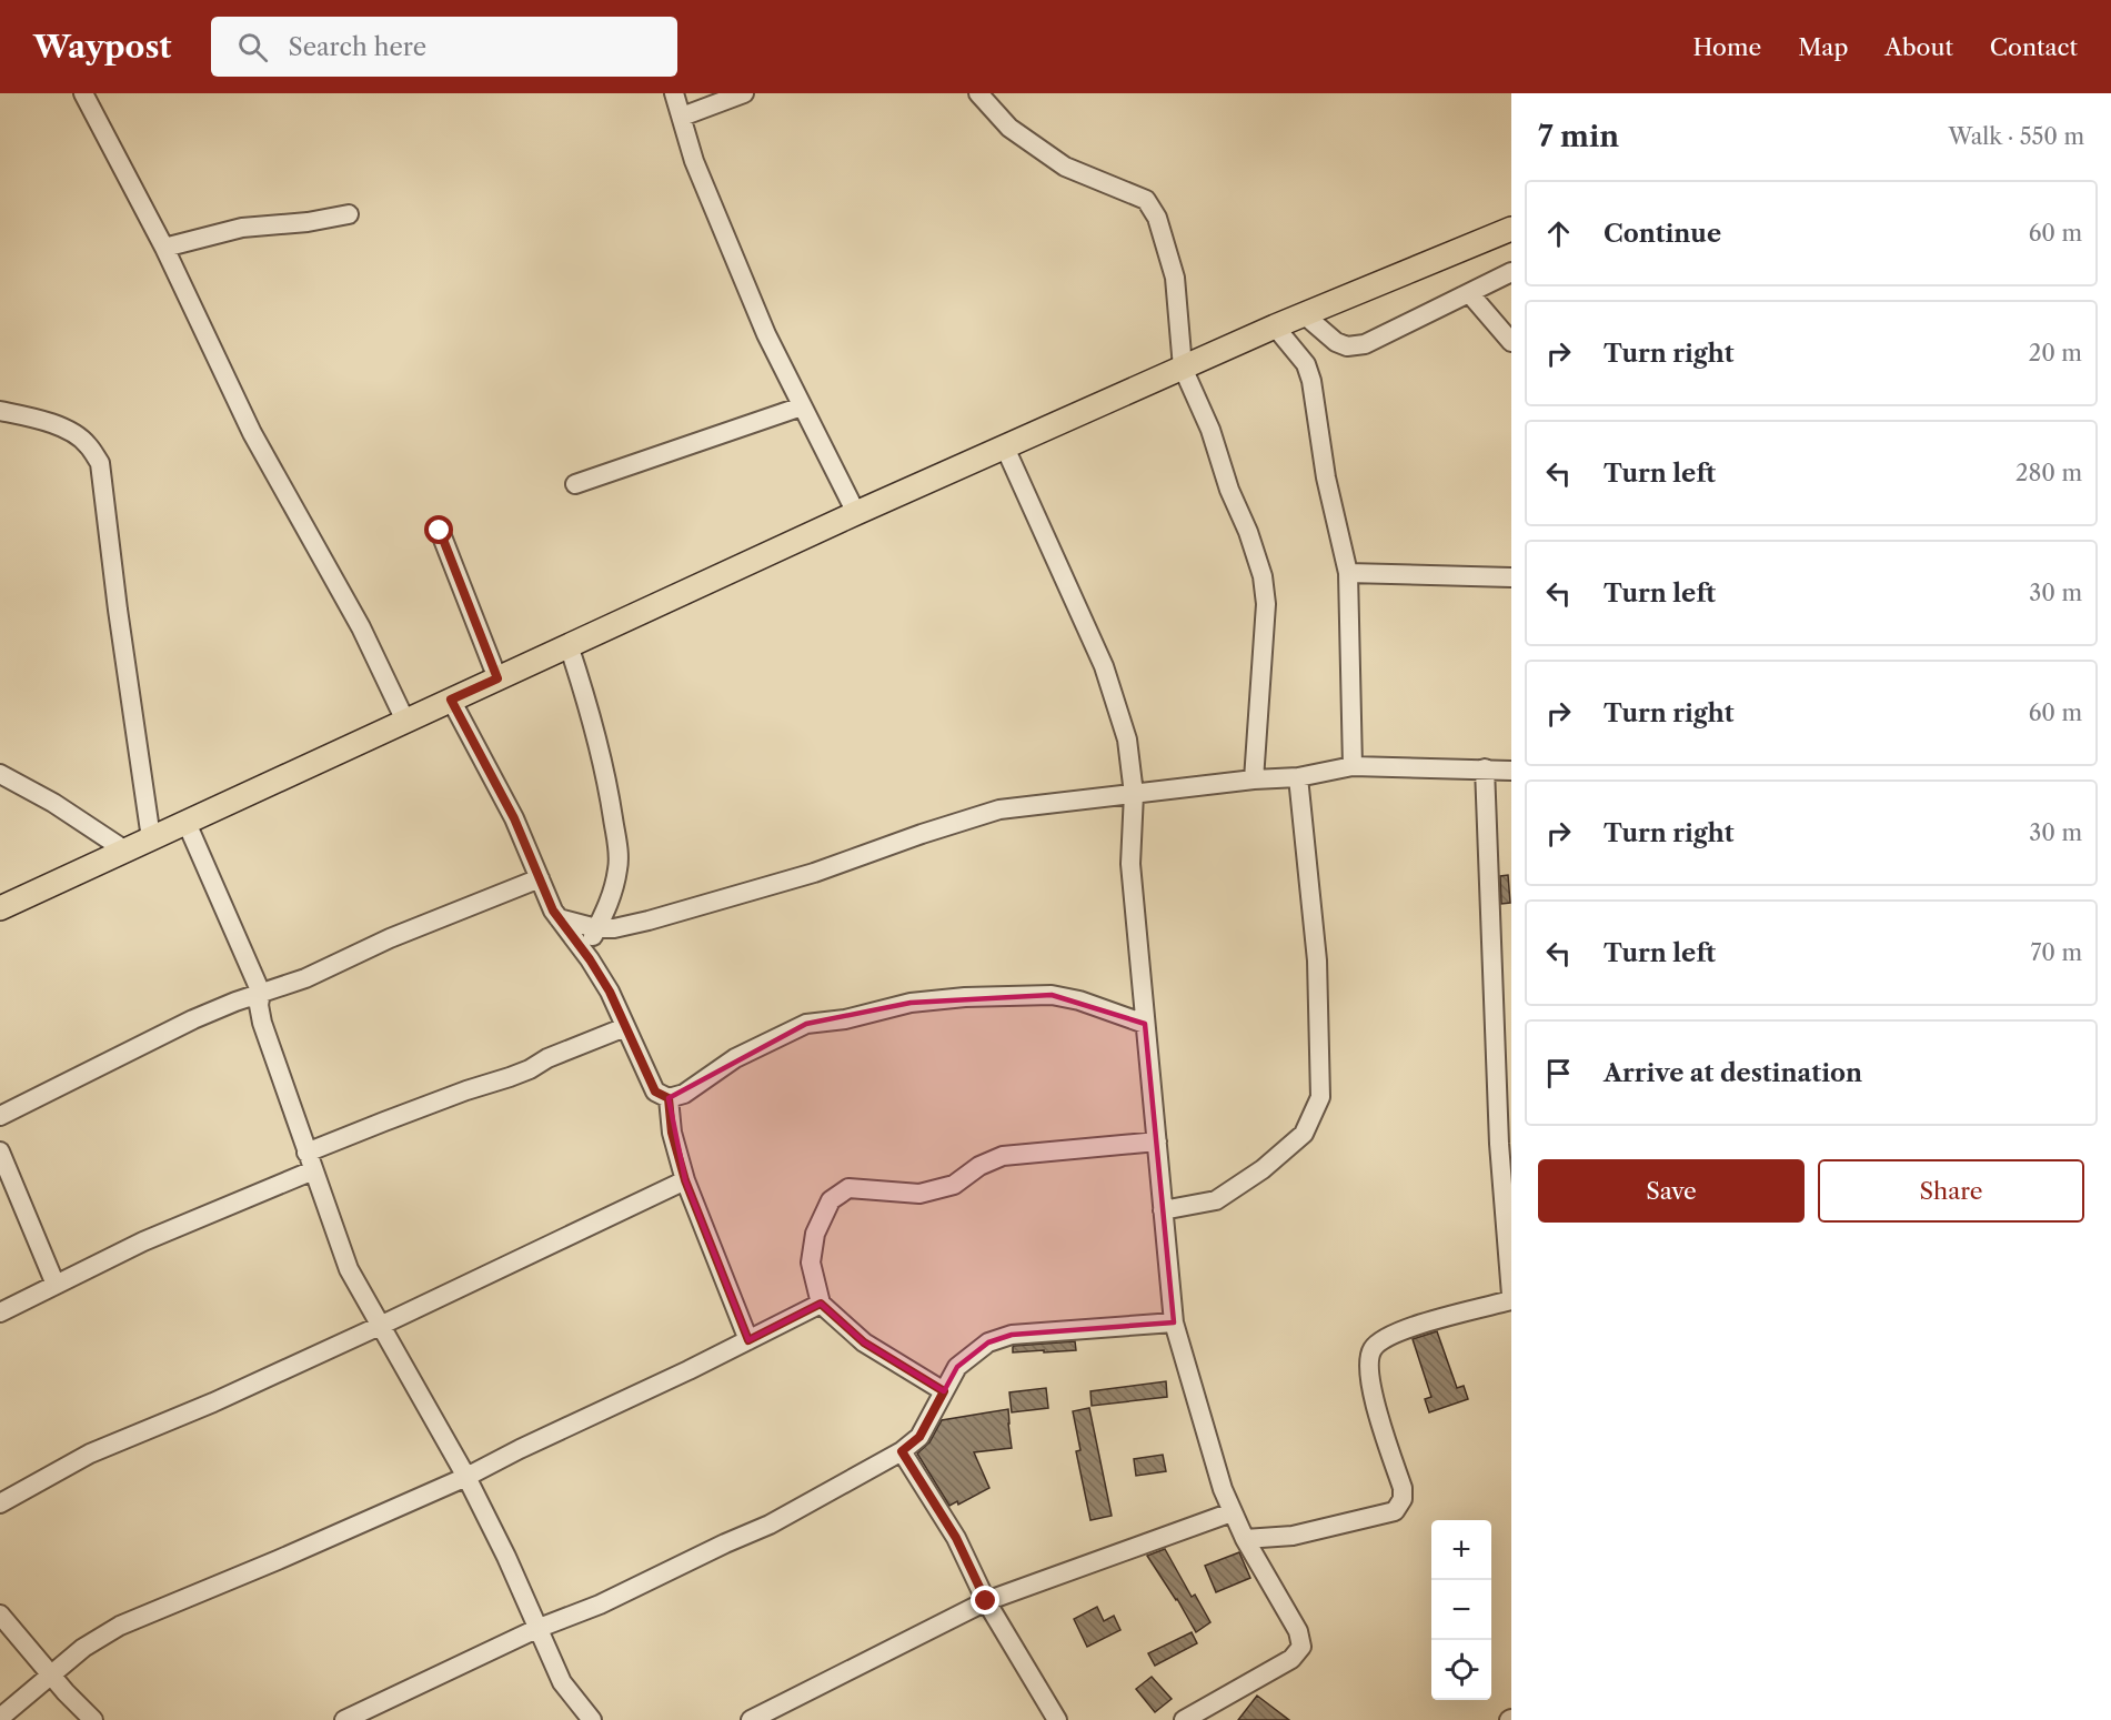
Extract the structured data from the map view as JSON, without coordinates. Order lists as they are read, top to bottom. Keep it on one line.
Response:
{"page":{"header":"Waypost","search":"Search here","nav":["Home","Map","About","Contact"],"heading":["7 min","Walk · 550 m"],"list":[["Continue","60 m"],["Turn right","20 m"],["Turn left","280 m"],["Turn left","30 m"],["Turn right","60 m"],["Turn right","30 m"],["Turn left","70 m"],"Arrive at destination"],"buttons":["Save","Share"],"map_buttons":["+","−"]}}
